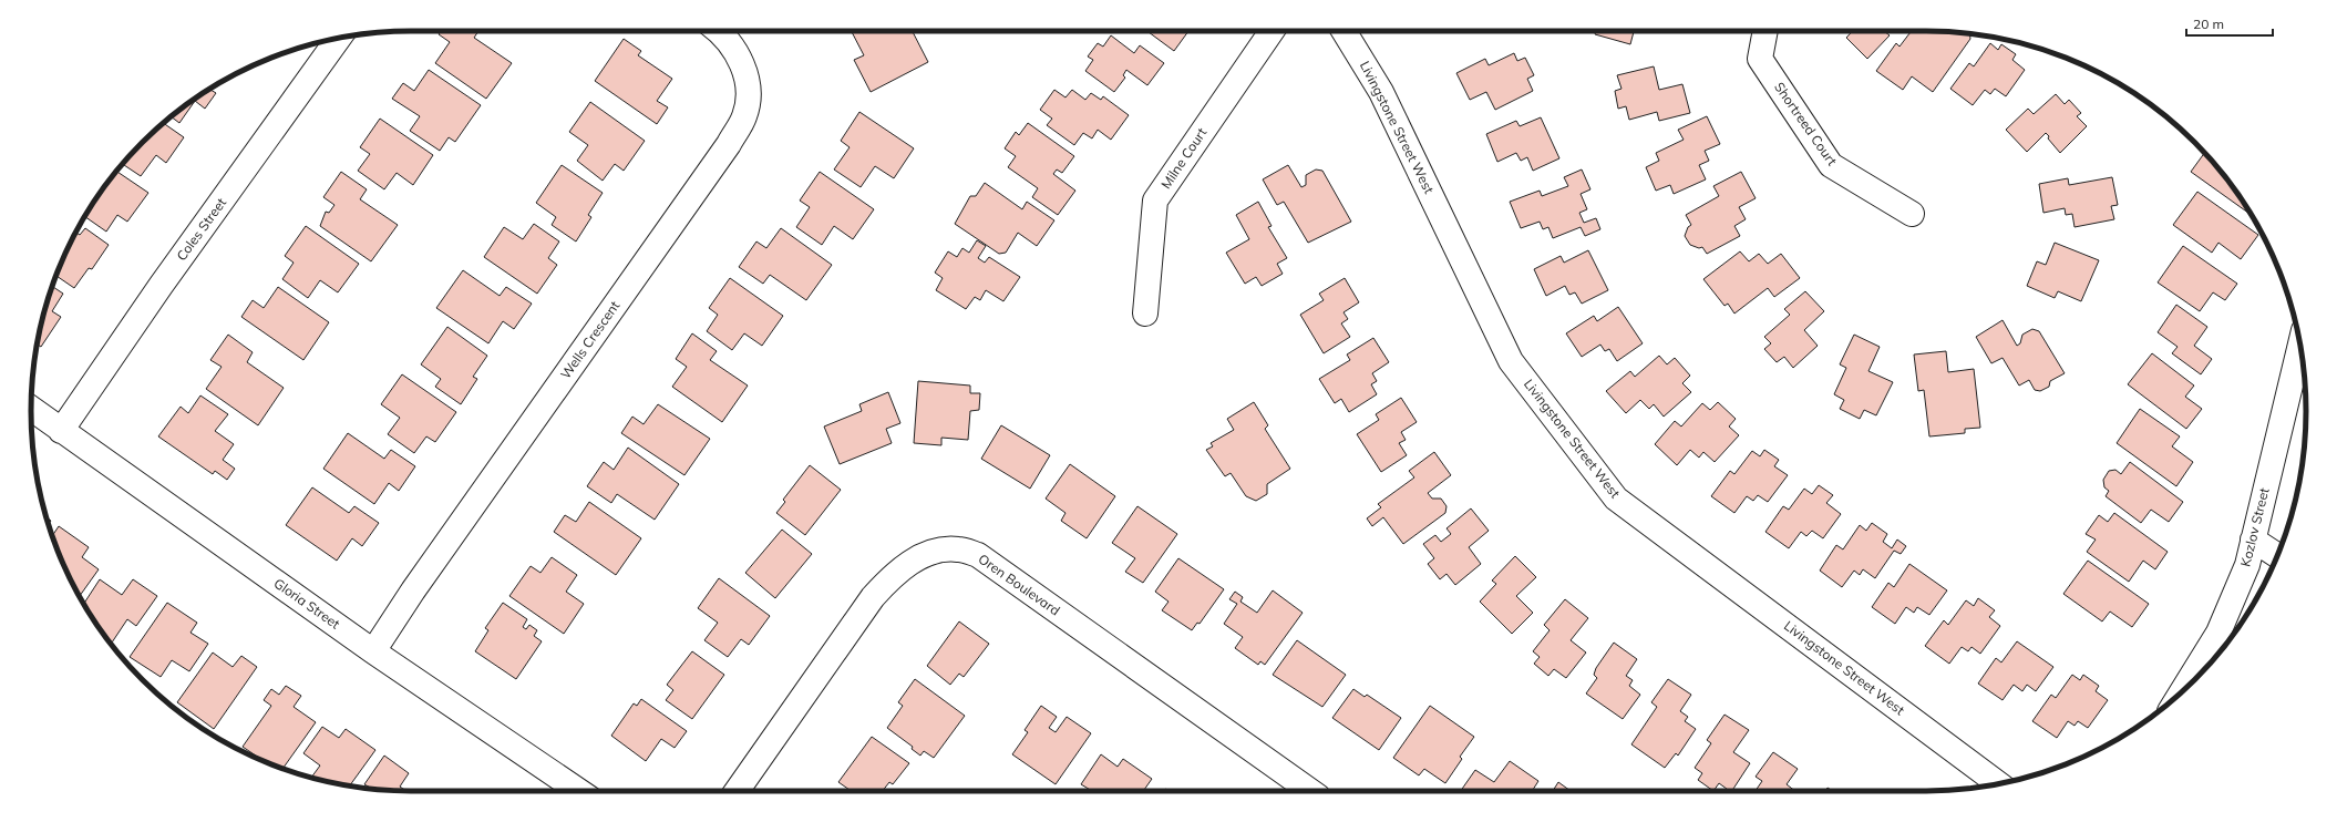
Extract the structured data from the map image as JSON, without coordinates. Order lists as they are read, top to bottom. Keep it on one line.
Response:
{"streets":{"street":["Shortreed Court","Livingstone Street West","Milne Court","Coles Street","Wells Crescent","Kozlov Street","Oren Boulevard","Gloria Street"]},"crossings":[["Coles Street","Gloria Street"],["Wells Crescent","Gloria Street"]],"scale_bar":"20 m"}
